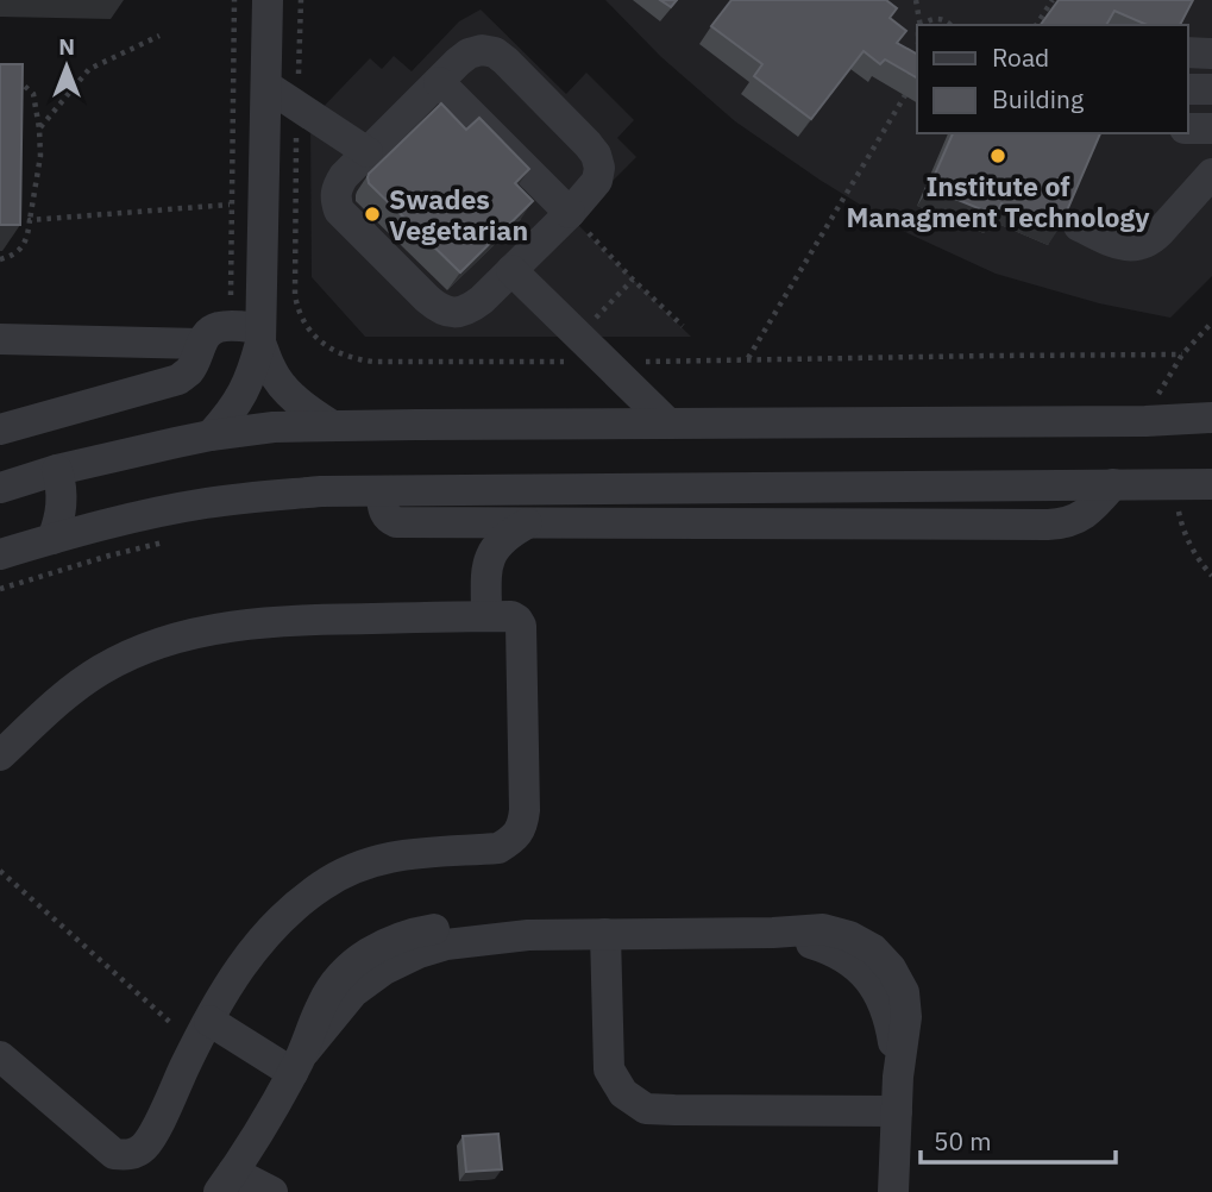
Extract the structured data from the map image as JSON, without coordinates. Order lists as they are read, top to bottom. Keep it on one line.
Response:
{"places":["Institute of Managment Technology","Swades Vegetarian"],"legend":["Road","Building"],"scale_bar":"50 m","north":"top"}
